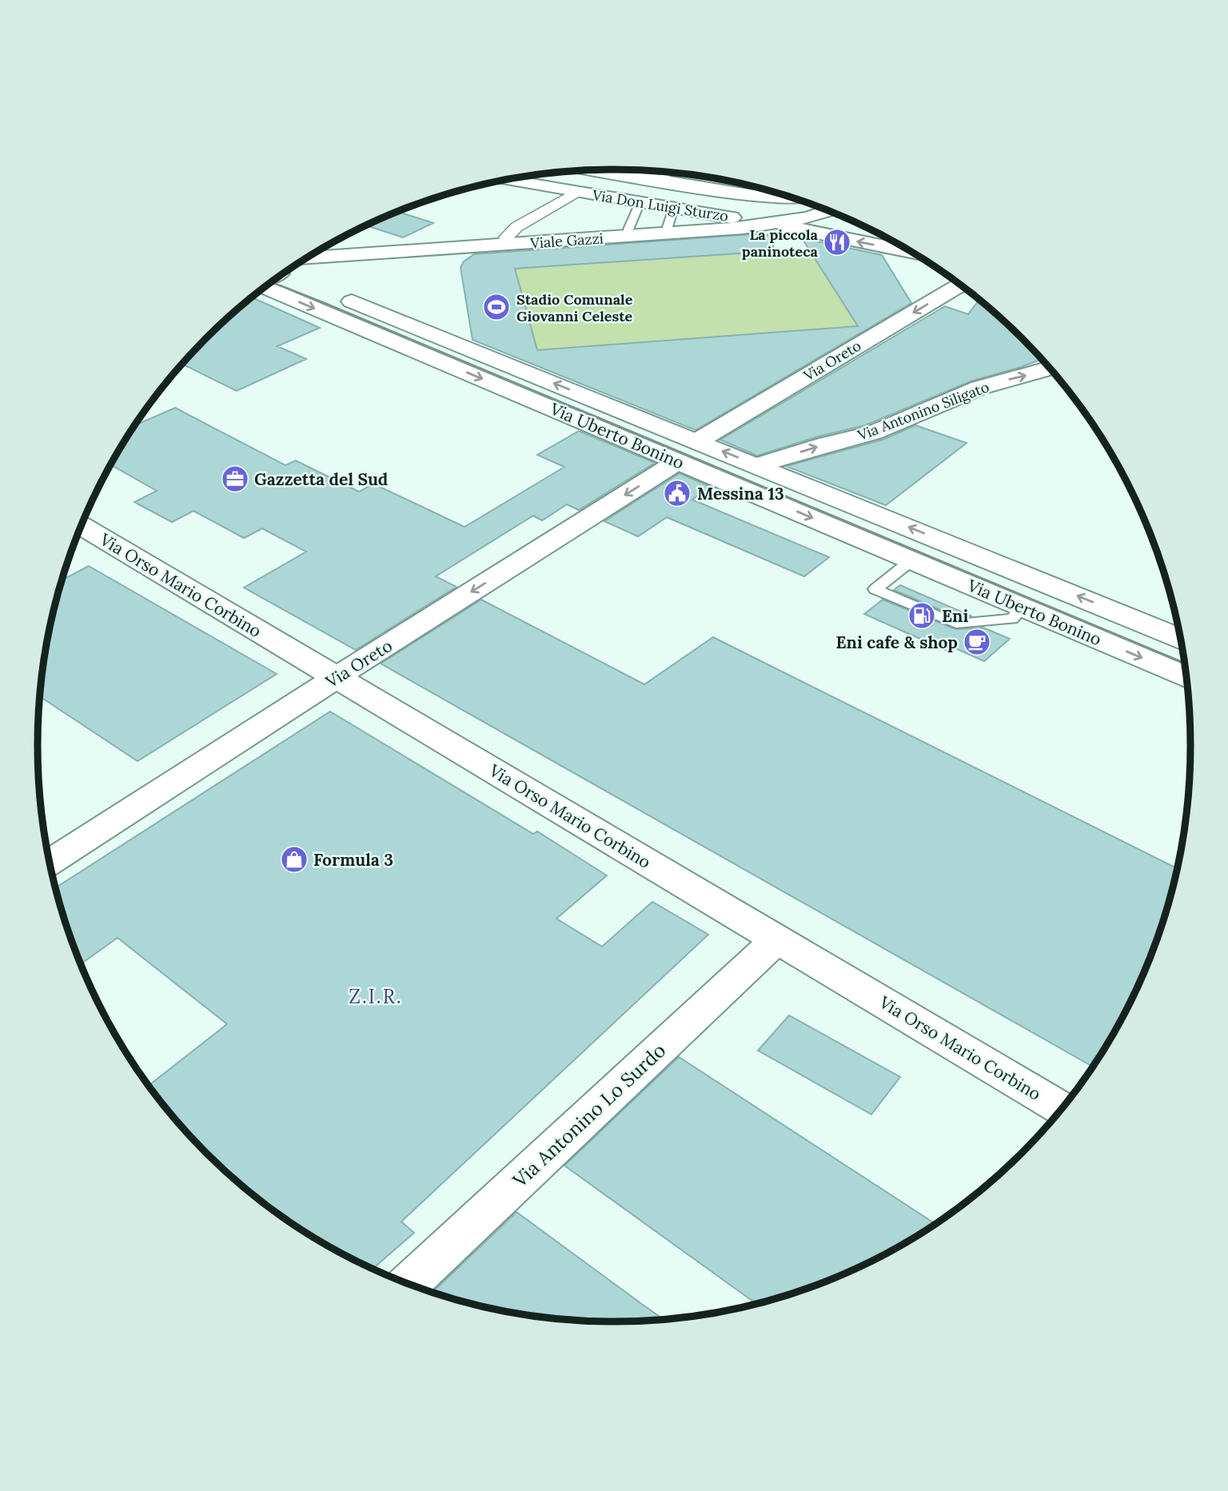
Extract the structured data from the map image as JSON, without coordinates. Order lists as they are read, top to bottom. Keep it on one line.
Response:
{"streets":{"main road":["Via Don Luigi Sturzo","Viale Gazzi","Via Oreto","Via Antonino Siligato","Via Uberto Bonino","Via Orso Mario Corbino","Via Antonino Lo Surdo"]},"crossings":[["Via Don Luigi Sturzo","Viale Gazzi"],["Via Oreto","Via Uberto Bonino"],["Via Oreto","Via Orso Mario Corbino"],["Via Antonino Siligato","Via Uberto Bonino"],["Via Orso Mario Corbino","Via Antonino Lo Surdo"]],"one_way":["Via Oreto","Via Antonino Siligato"],"districts":["Z.I.R."],"places":{"restaurant":["La piccola paninoteca"],"sports":["Stadio Comunale Giovanni Celeste"],"office":["Gazzetta del Sud"],"public building":["Messina 13"],"fuel station":["Eni"],"cafe":["Eni cafe & shop"],"shop":["Formula 3"]}}
